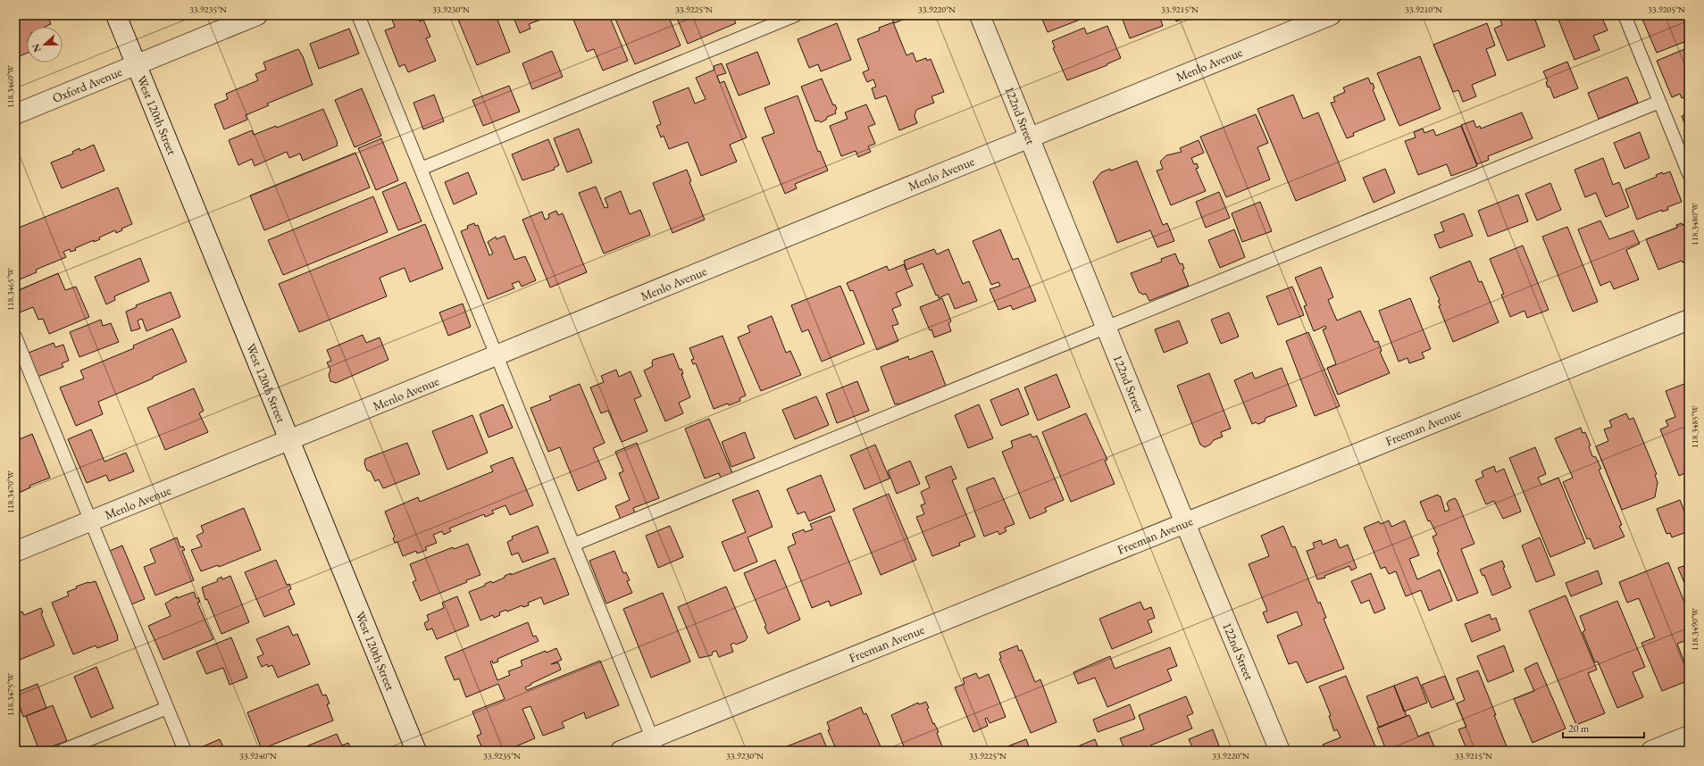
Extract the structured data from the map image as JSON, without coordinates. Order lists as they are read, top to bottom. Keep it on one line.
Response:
{"streets":{"street":["Menlo Avenue","Oxford Avenue","West 120th Street","122nd Street","Freeman Avenue"]},"crossings":[["Menlo Avenue","West 120th Street"],["Menlo Avenue","122nd Street"],["Oxford Avenue","West 120th Street"],["122nd Street","Freeman Avenue"]],"scale_bar":"20 m","north":"left","coordinates":["33.9235°N","33.9230°N","33.9225°N","33.9220°N","33.9215°N","33.9210°N","33.9205°N","118.3460°W","118.3480°W","118.3465°W","118.3485°W","118.3470°W","118.3490°W","118.3475°W","33.9240°N"]}
